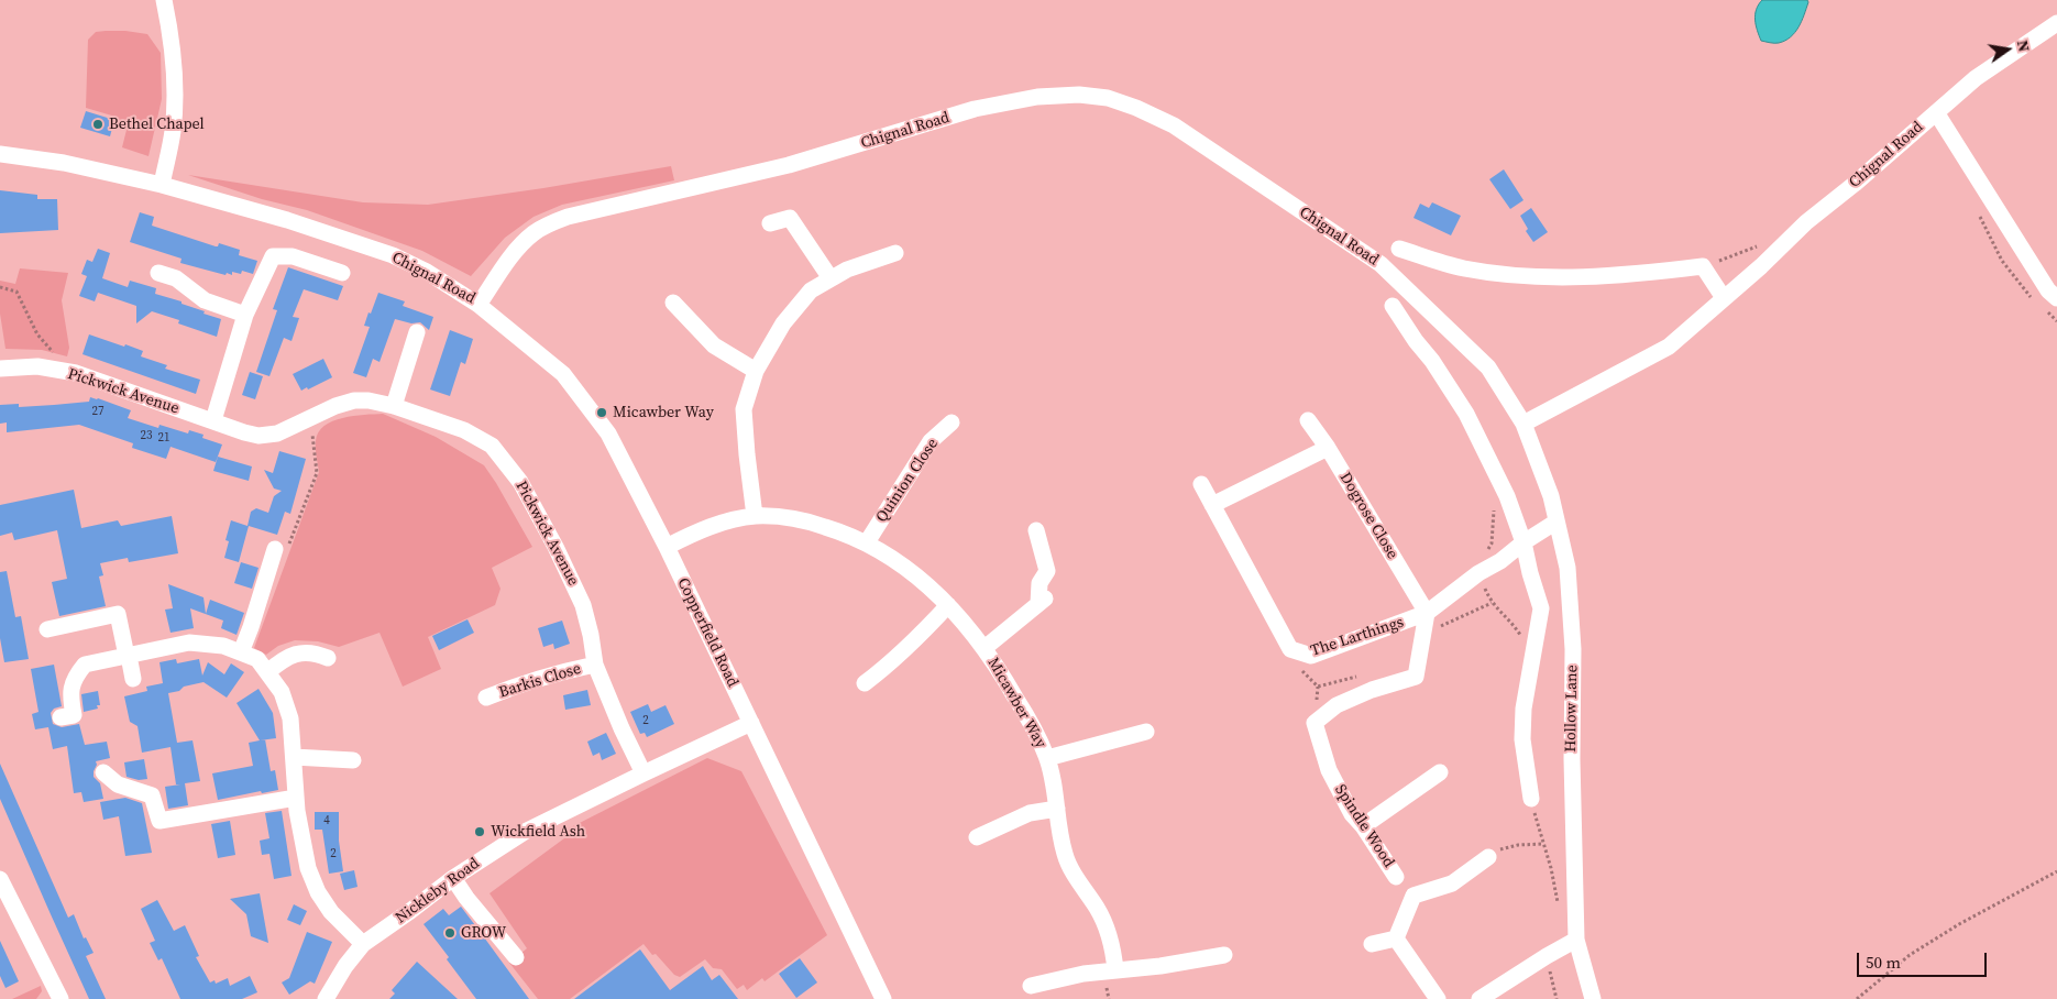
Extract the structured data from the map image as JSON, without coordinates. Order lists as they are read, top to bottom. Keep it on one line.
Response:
{"streets":{"street":["Chignal Road","Pickwick Avenue","Quinion Close","Dogrose Close","Copperfield Road","The Larthings","Barkis Close","Micawber Way","Hollow Lane","Spindle Wood","Nickleby Road"]},"crossings":[["Chignal Road","Copperfield Road"],["Chignal Road","Hollow Lane"],["Pickwick Avenue","Barkis Close"],["Pickwick Avenue","Nickleby Road"],["Quinion Close","Micawber Way"],["Dogrose Close","The Larthings"],["Dogrose Close","Spindle Wood"],["Copperfield Road","Micawber Way"],["Copperfield Road","Nickleby Road"],["The Larthings","Hollow Lane"],["The Larthings","Spindle Wood"]],"places":["Bethel Chapel","Micawber Way","Wickfield Ash","GROW"],"house_numbers":["27","23","21","2","4","2"],"scale_bar":"50 m","north":"right"}
